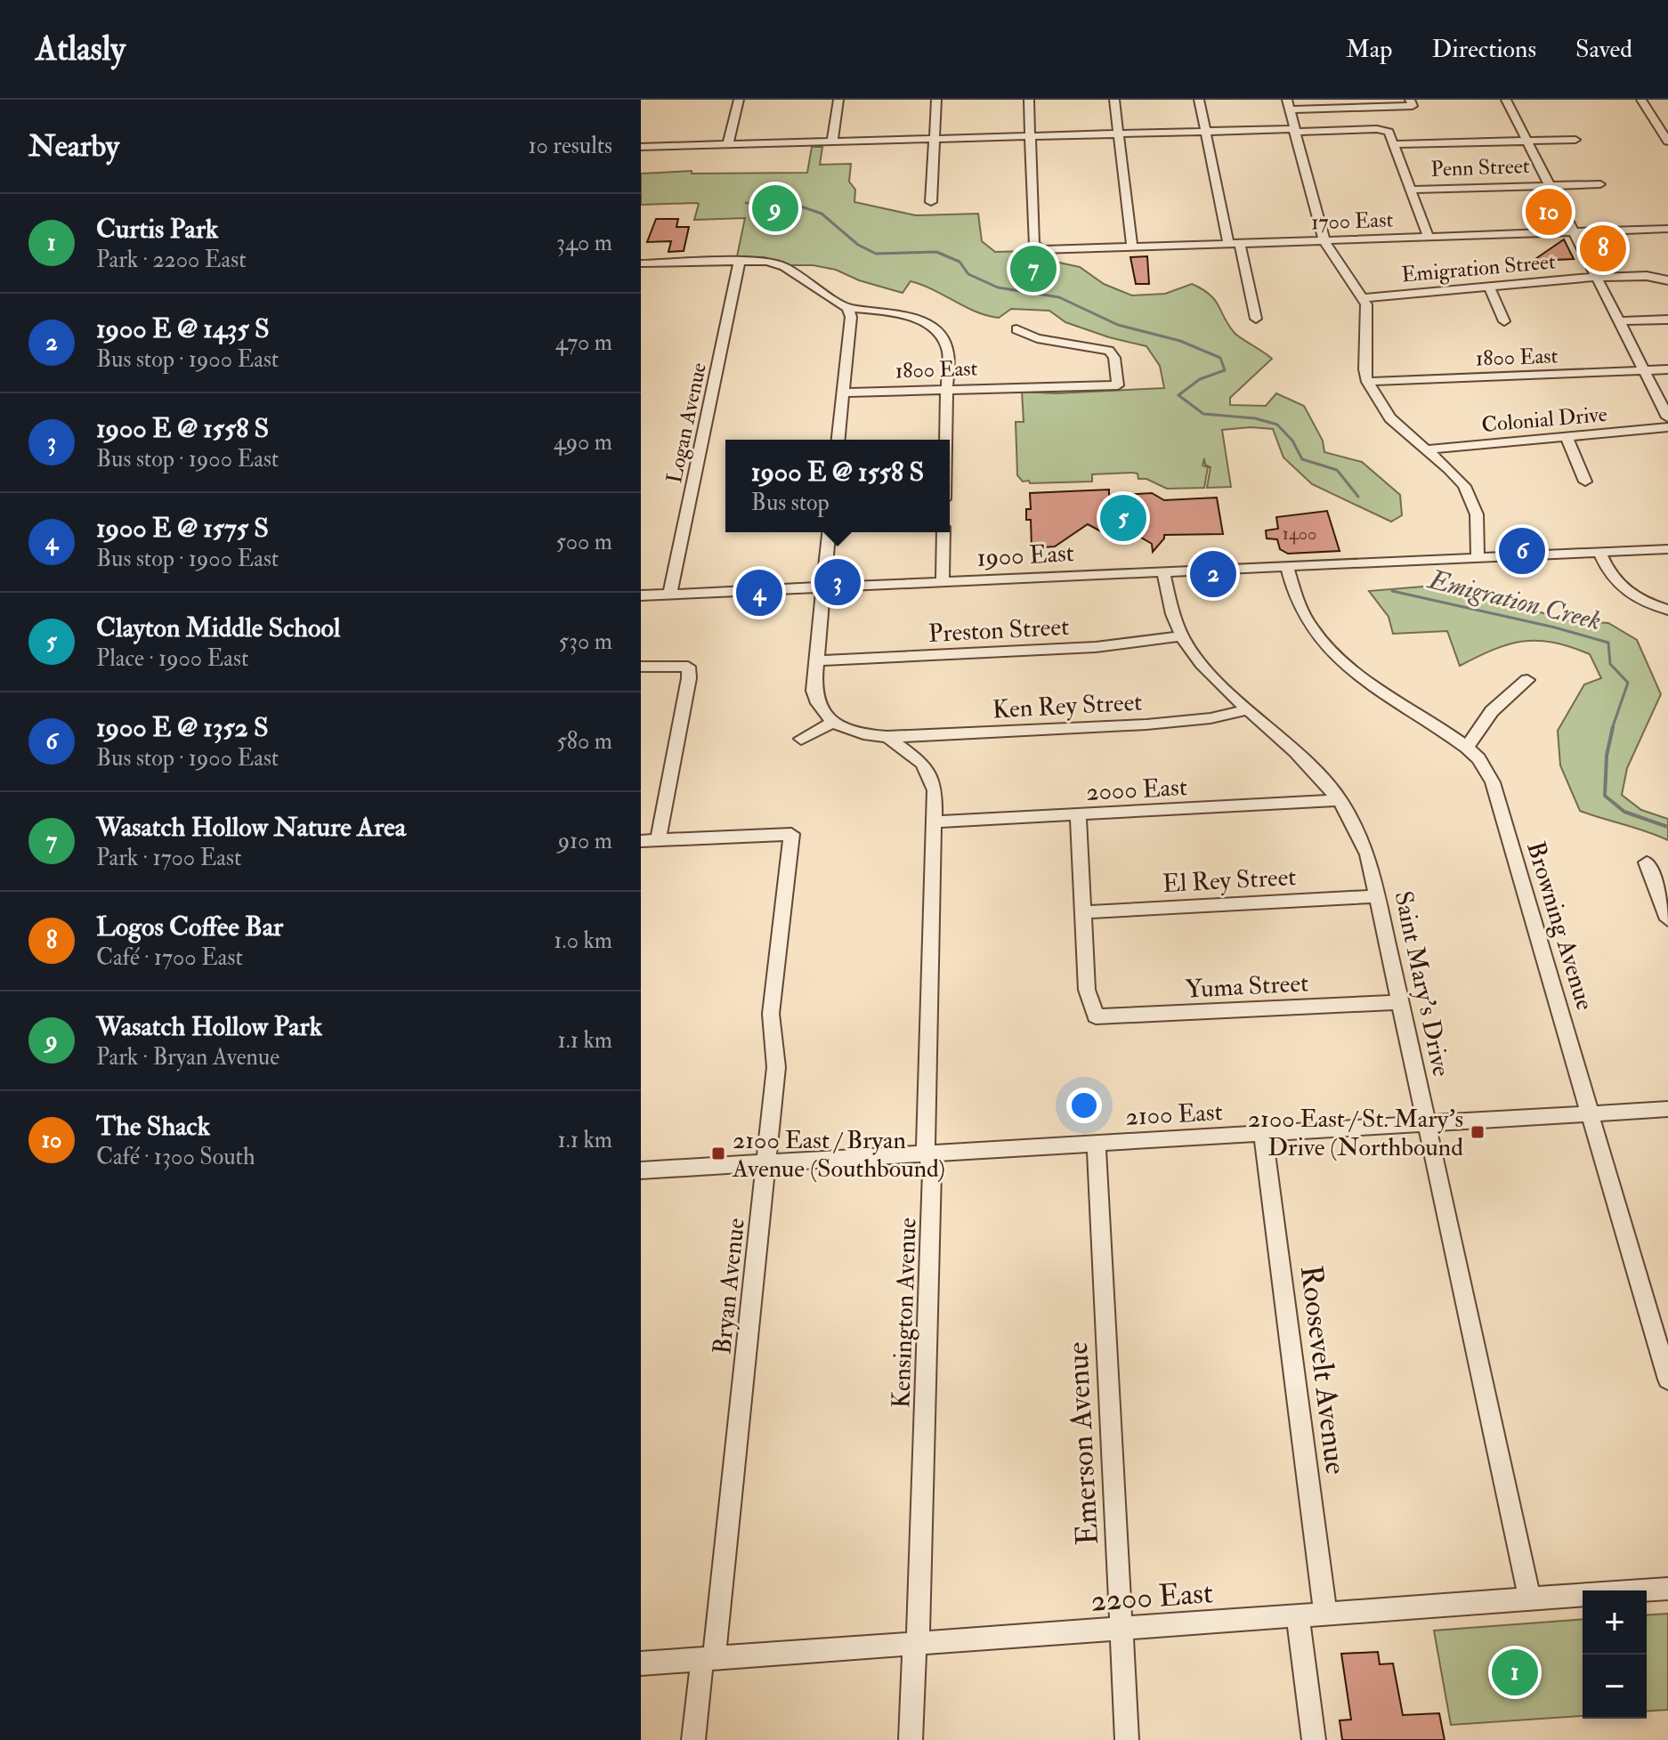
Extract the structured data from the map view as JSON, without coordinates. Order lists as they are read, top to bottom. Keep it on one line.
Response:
{"streets":{"street":["Penn Street","1700 East","Emigration Street","1800 East","Colonial Drive","Logan Avenue","1900 East","Preston Street","Ken Rey Street","2000 East","El Rey Street","Browning Avenue","Saint Mary's Drive","Yuma Street","2100 East","Bryan Avenue","Kensington Avenue","Roosevelt Avenue","Emerson Avenue","2200 East"]},"crossings":[["Logan Avenue","1900 East"],["1900 East","Browning Avenue"],["1900 East","Saint Mary's Drive"],["Preston Street","Saint Mary's Drive"],["Ken Rey Street","Saint Mary's Drive"],["2000 East","Saint Mary's Drive"],["2000 East","Kensington Avenue"],["El Rey Street","Saint Mary's Drive"],["El Rey Street","Yuma Street"],["Browning Avenue","2100 East"],["Saint Mary's Drive","Yuma Street"],["Saint Mary's Drive","2100 East"],["Saint Mary's Drive","2200 East"],["2100 East","Bryan Avenue"],["2100 East","Kensington Avenue"],["2100 East","Roosevelt Avenue"],["2100 East","Emerson Avenue"],["Bryan Avenue","2200 East"],["Kensington Avenue","2200 East"],["Roosevelt Avenue","2200 East"],["Emerson Avenue","2200 East"]],"water":["Emigration Creek"],"places":{"transit":["2100 East / St. Mary's Drive (Northbound","2100 East / Bryan Avenue (Southbound)"]},"house_numbers":["1400"],"page":{"header":"Atlasly","nav":["Map","Directions","Saved"],"heading":["Nearby","10 results"],"pins":["9","10","8","7","5","6","2","3","4","1"],"list":[{"mark":"1","name":"Curtis Park","note":"Park · 2200 East","value":"340 m"},{"mark":"2","name":"1900 E @ 1435 S","note":"Bus stop · 1900 East","value":"470 m"},{"mark":"3","name":"1900 E @ 1558 S","note":"Bus stop · 1900 East","value":"490 m"},{"mark":"4","name":"1900 E @ 1575 S","note":"Bus stop · 1900 East","value":"500 m"},{"mark":"5","name":"Clayton Middle School","note":"Place · 1900 East","value":"530 m"},{"mark":"6","name":"1900 E @ 1352 S","note":"Bus stop · 1900 East","value":"580 m"},{"mark":"7","name":"Wasatch Hollow Nature Area","note":"Park · 1700 East","value":"910 m"},{"mark":"8","name":"Logos Coffee Bar","note":"Café · 1700 East","value":"1.0 km"},{"mark":"9","name":"Wasatch Hollow Park","note":"Park · Bryan Avenue","value":"1.1 km"},{"mark":"10","name":"The Shack","note":"Café · 1300 South","value":"1.1 km"}],"popup":["1900 E @ 1558 S","Bus stop"],"map_buttons":["+","−"]}}
